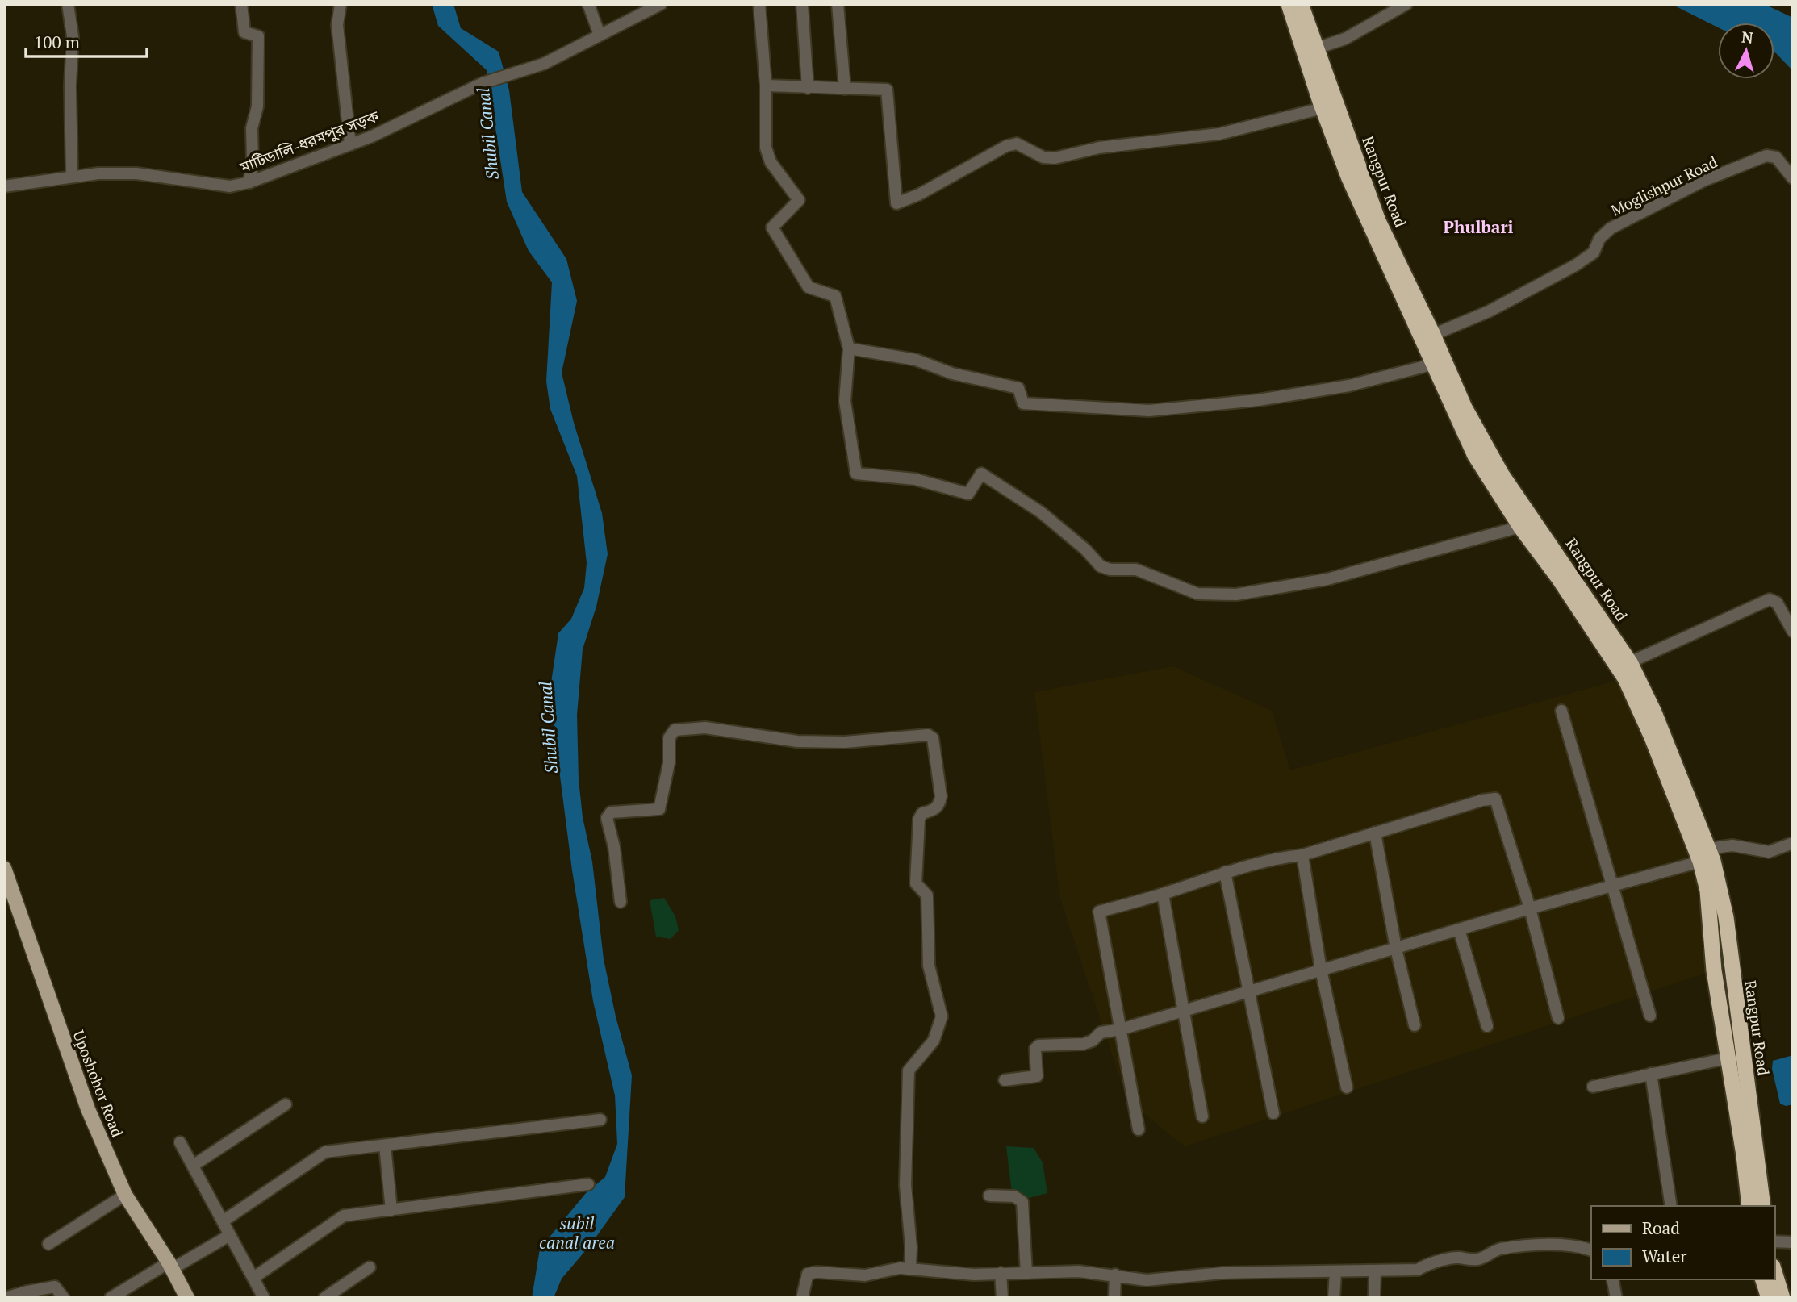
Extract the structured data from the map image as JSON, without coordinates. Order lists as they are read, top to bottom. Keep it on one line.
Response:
{"streets":{"highway":["Rangpur Road"],"main road":["Uposhohor Road"],"street":["মাটিডালি-ধরমপুর সড়ক","Moglishpur Road"]},"crossings":[["Rangpur Road","Moglishpur Road"]],"districts":["Phulbari"],"water":["Shubil Canal","subil canal area"],"legend":["Road","Water"],"scale_bar":"100 m","north":"top"}
